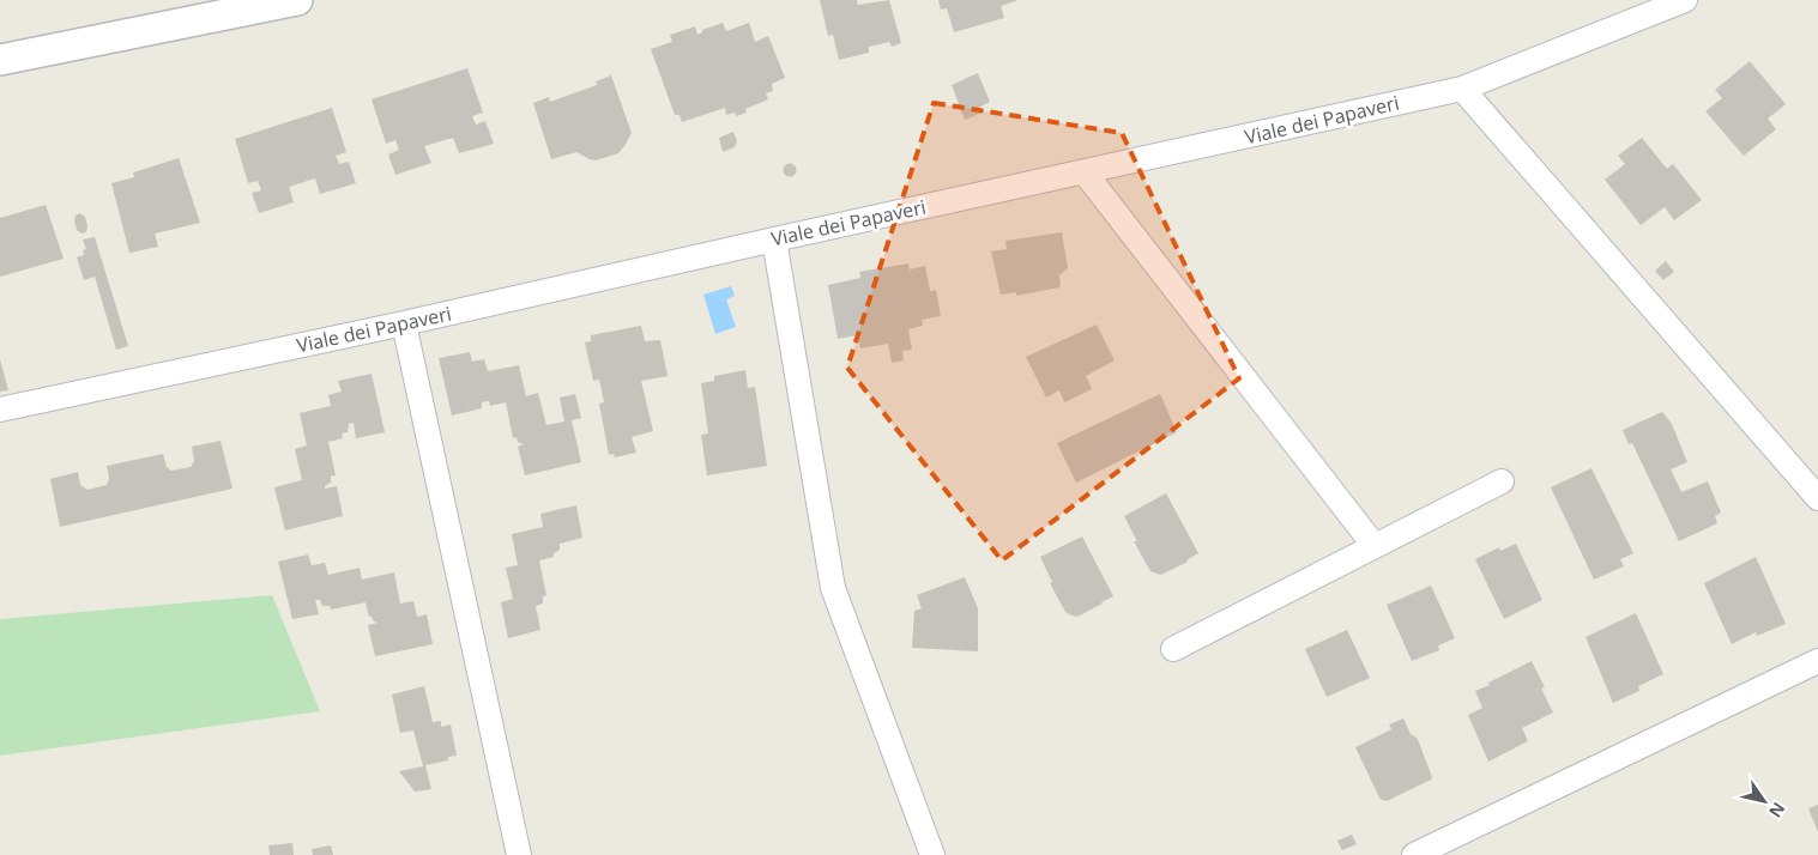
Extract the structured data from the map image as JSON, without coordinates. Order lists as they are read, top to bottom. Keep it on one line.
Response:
{"streets":{"street":["Viale dei Papaveri"]},"north":"bottom right"}
